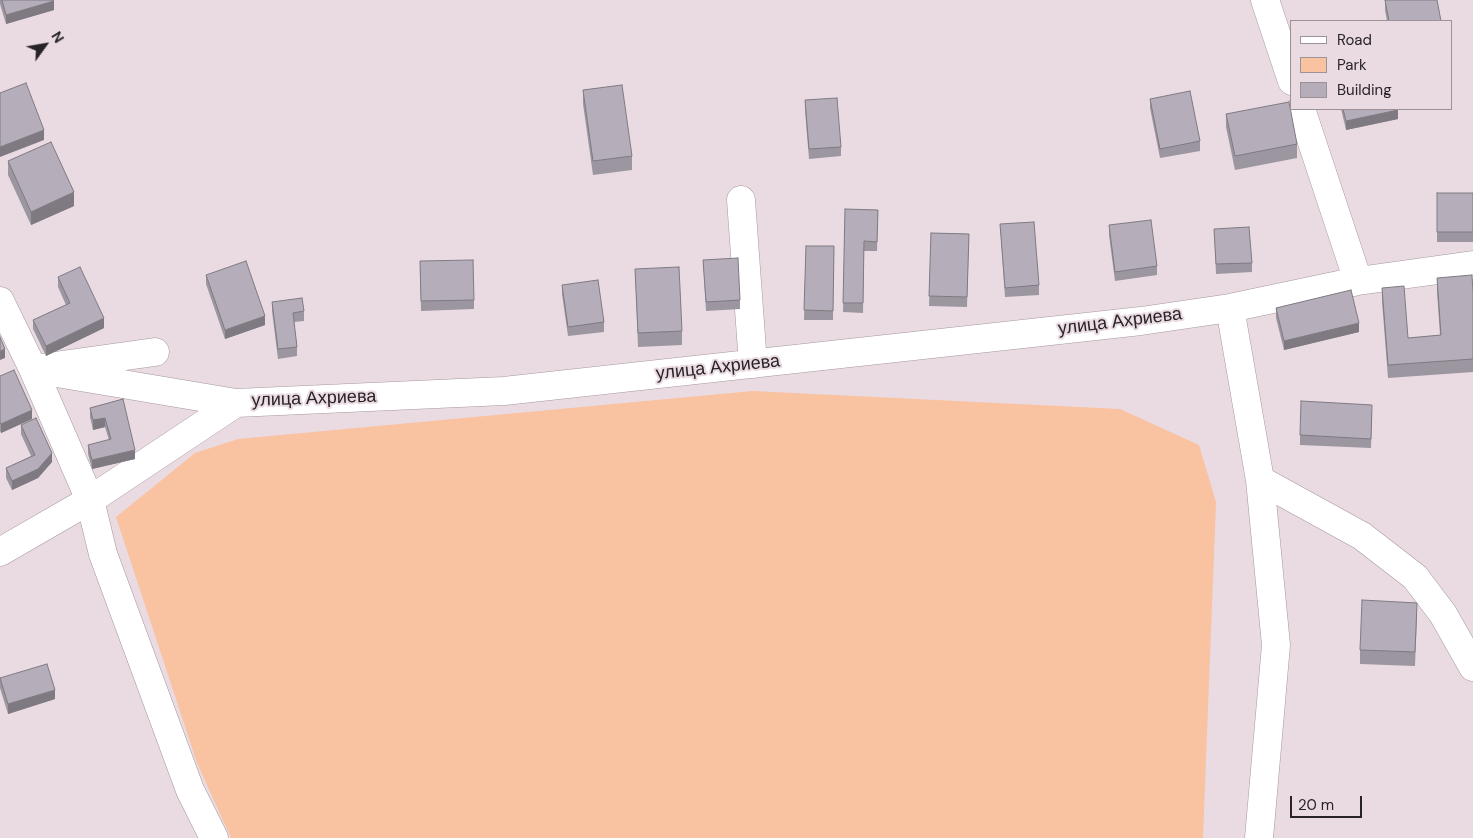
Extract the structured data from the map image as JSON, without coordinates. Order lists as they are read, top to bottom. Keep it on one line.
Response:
{"streets":{"street":["улица Ахриева"]},"legend":["Road","Park","Building"],"scale_bar":"20 m","north":"top right"}
